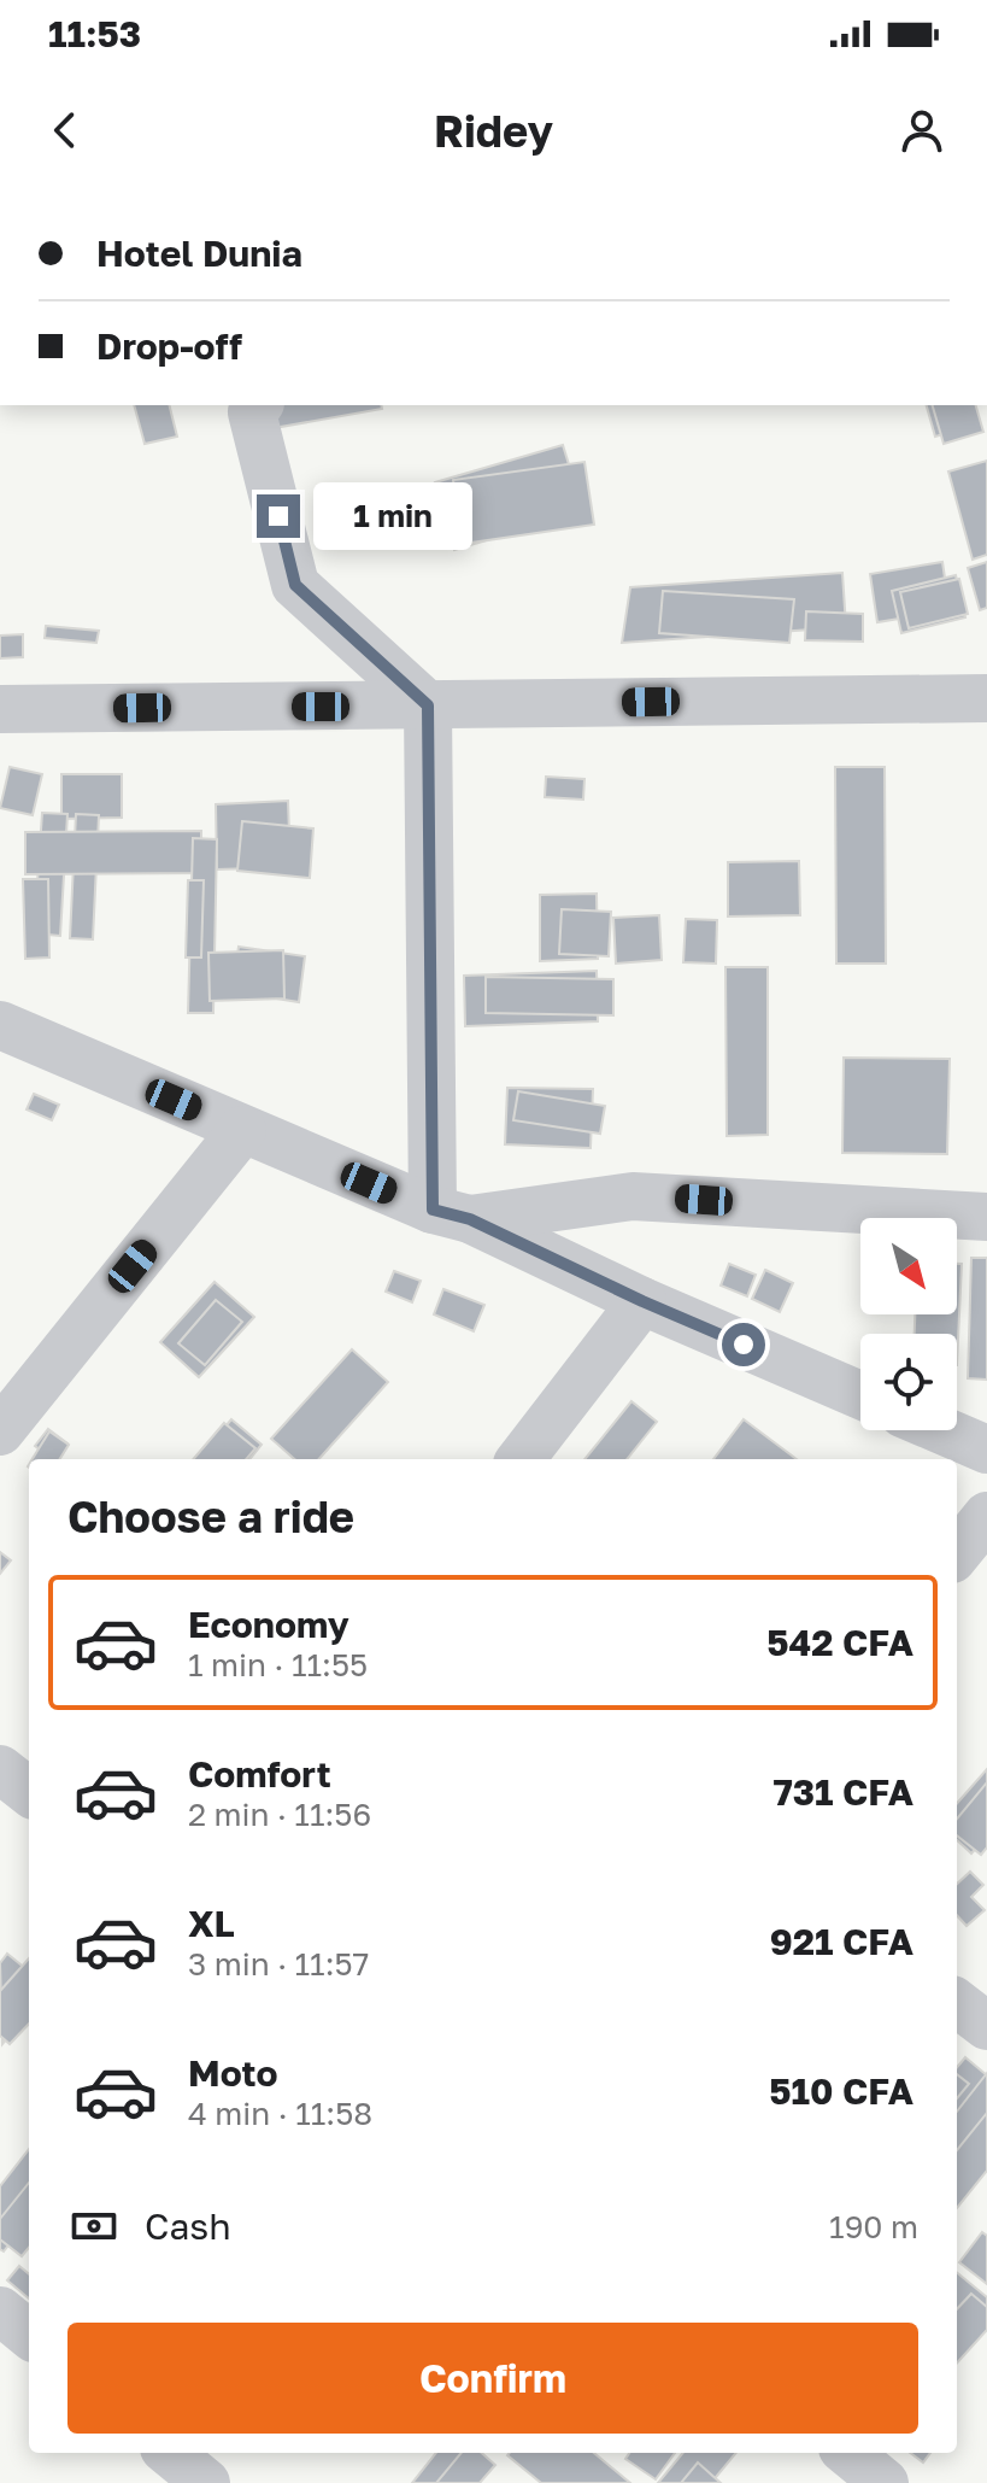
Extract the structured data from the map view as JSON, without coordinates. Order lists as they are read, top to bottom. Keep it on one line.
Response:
{"north":"bottom right","page":{"status":"11:53","header":"Ridey","banner":["Hotel Dunia","Drop-off"],"bubble":"1 min","heading":"Choose a ride","list":[{"name":"Economy","note":"1 min · 11:55","value":"542 CFA"},{"name":"Comfort","note":"2 min · 11:56","value":"731 CFA"},{"name":"XL","note":"3 min · 11:57","value":"921 CFA"},{"name":"Moto","note":"4 min · 11:58","value":"510 CFA"}],"pay":["Cash","190 m"],"buttons":"Confirm"}}
